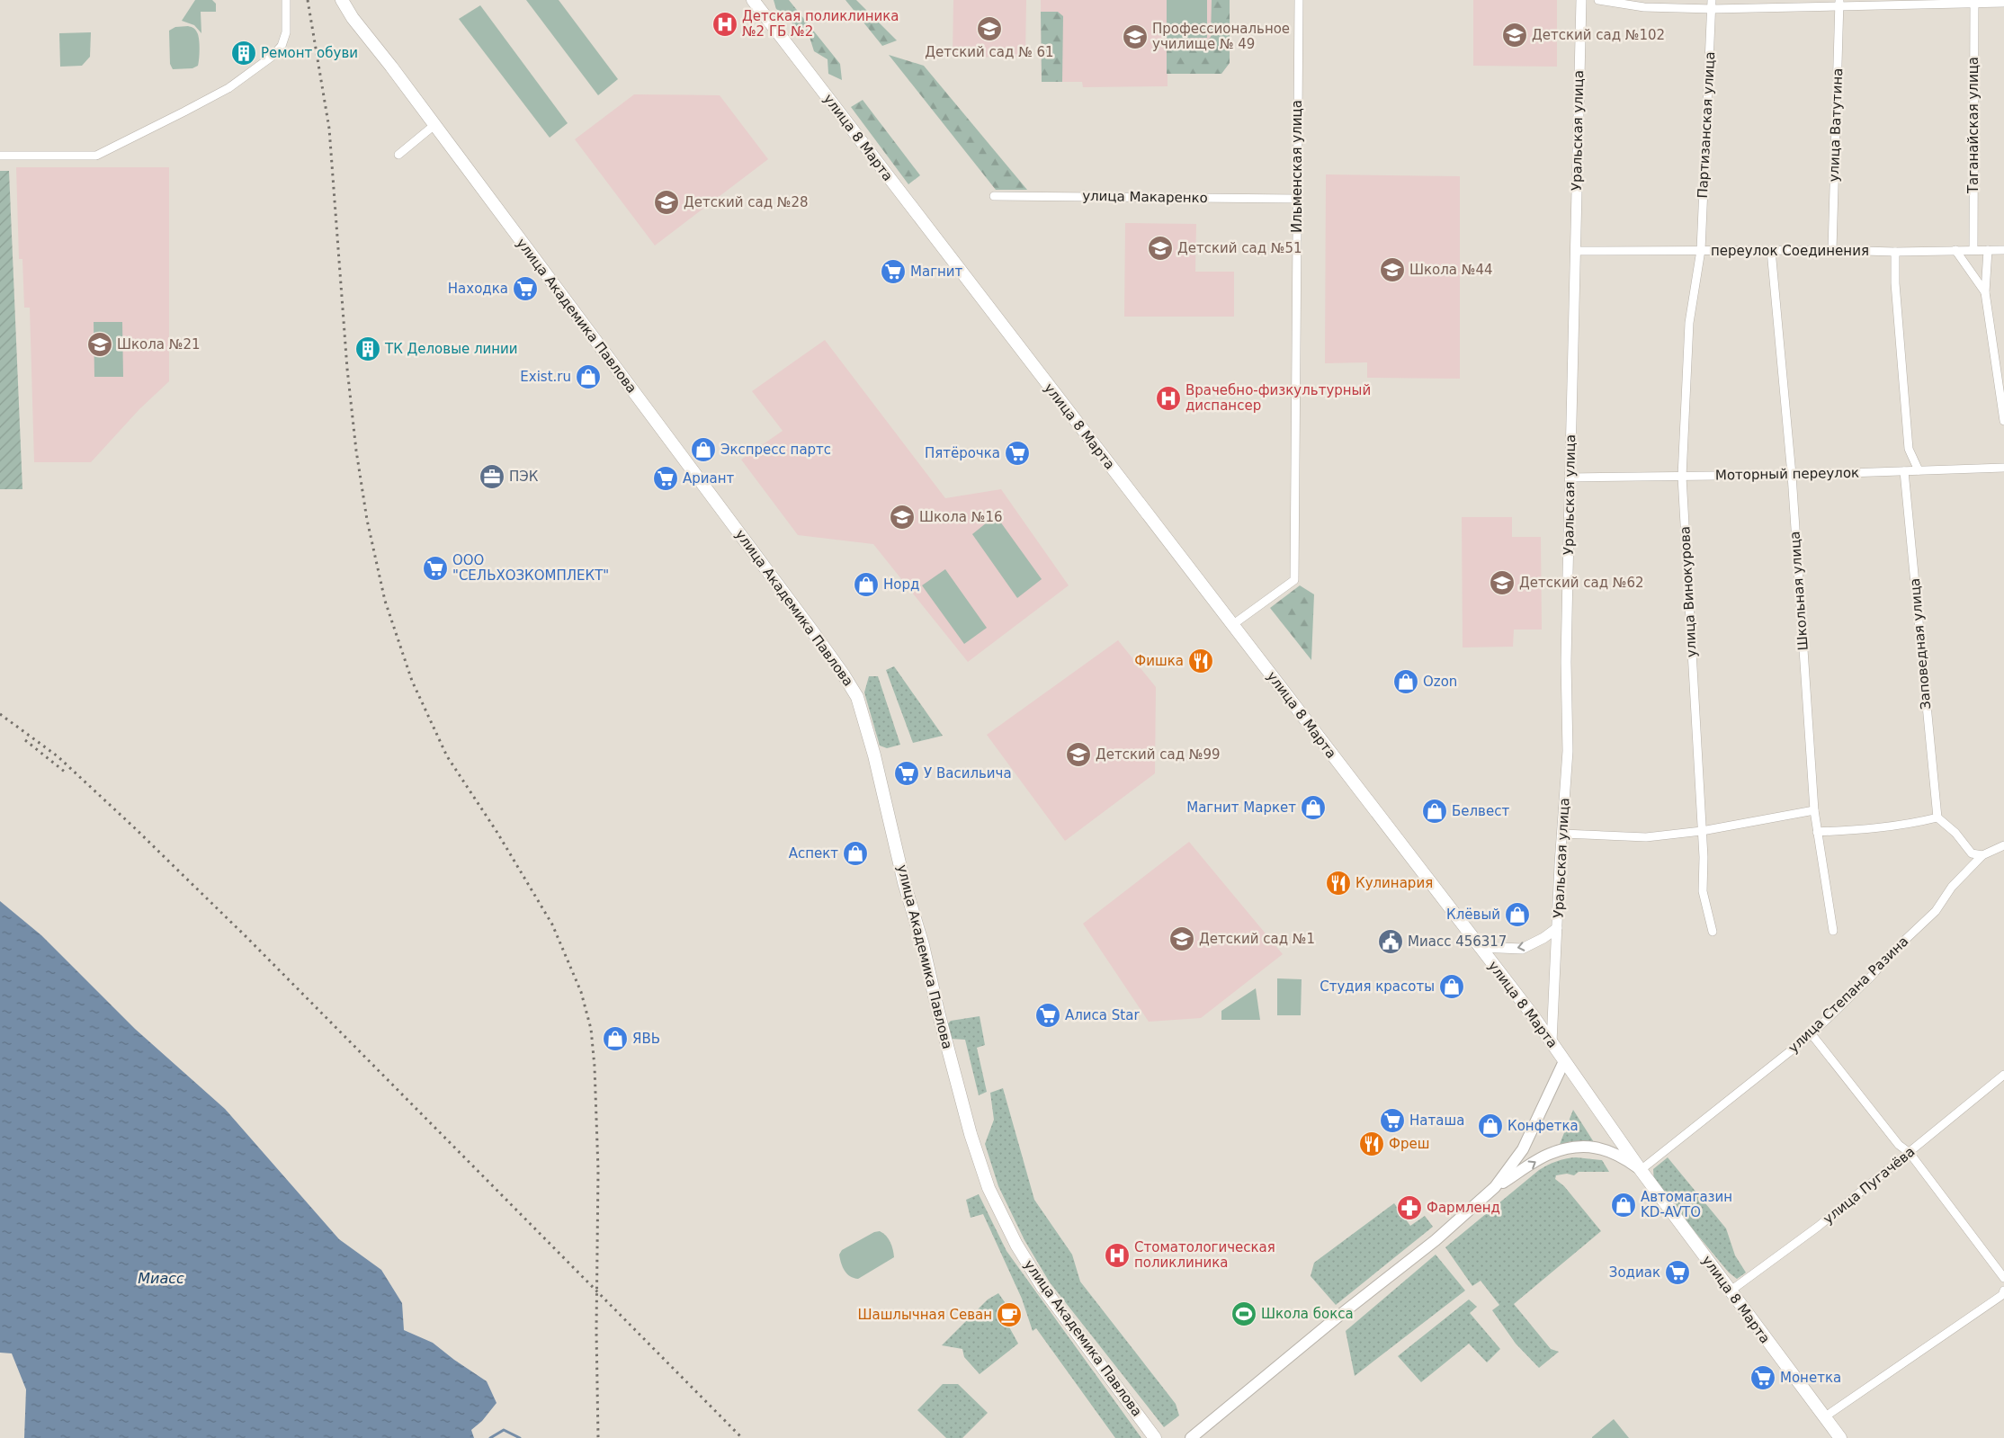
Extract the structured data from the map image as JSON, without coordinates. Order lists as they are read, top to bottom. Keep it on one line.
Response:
{"streets":{"main road":["улица 8 Марта","улица Академика Павлова"],"street":["Партизанская улица","улица Ватутина","Таганайская улица","Уральская улица","Ильменская улица","улица Макаренко","переулок Соединения","Моторный переулок","Школьная улица","улица Винокурова","Заповедная улица","улица Степана Разина","улица Пугачёва"]},"crossings":[["Партизанская улица","переулок Соединения"],["Партизанская улица","улица Винокурова"],["улица Ватутина","переулок Соединения"],["Таганайская улица","переулок Соединения"],["Уральская улица","улица 8 Марта"],["Уральская улица","переулок Соединения"],["Уральская улица","Моторный переулок"],["улица 8 Марта","Ильменская улица"],["улица 8 Марта","улица Степана Разина"],["улица 8 Марта","улица Пугачёва"],["Ильменская улица","улица Макаренко"],["переулок Соединения","Школьная улица"],["переулок Соединения","улица Винокурова"],["Моторный переулок","Школьная улица"],["Моторный переулок","улица Винокурова"],["Моторный переулок","Заповедная улица"]],"water":["Миасс"],"places":{"hospital":["Детская поликлиника №2 ГБ №2","Врачебно-физкультурный диспансер","Стоматологическая поликлиника"],"school or university":["Детский сад № 61","Детский сад №102","Профессиональное училище № 49","Детский сад №28","Детский сад №51","Школа №44","Школа №21","Школа №16","Детский сад №62","Детский сад №99","Детский сад №1"],"building":["Ремонт обуви","ТК Деловые линии"],"supermarket":["Магнит","Находка","Пятёрочка","Ариант","ООО \"СЕЛЬХОЗКОМПЛЕКТ\"","У Васильича","Алиса Star","Наташа","Зодиак","Монетка"],"shop":["Exist.ru","Экспресс партс","Норд","Ozon","Магнит Маркет","Белвест","Аспект","Клёвый","Студия красоты","ЯВЬ","Конфетка","Автомагазин KD-AVTO"],"office":["ПЭК"],"restaurant":["Фишка","Кулинария","Фреш"],"public building":["Миасс 456317"],"pharmacy":["Фармленд"],"sports":["Школа бокса"],"cafe":["Шашлычная Севан"]}}
